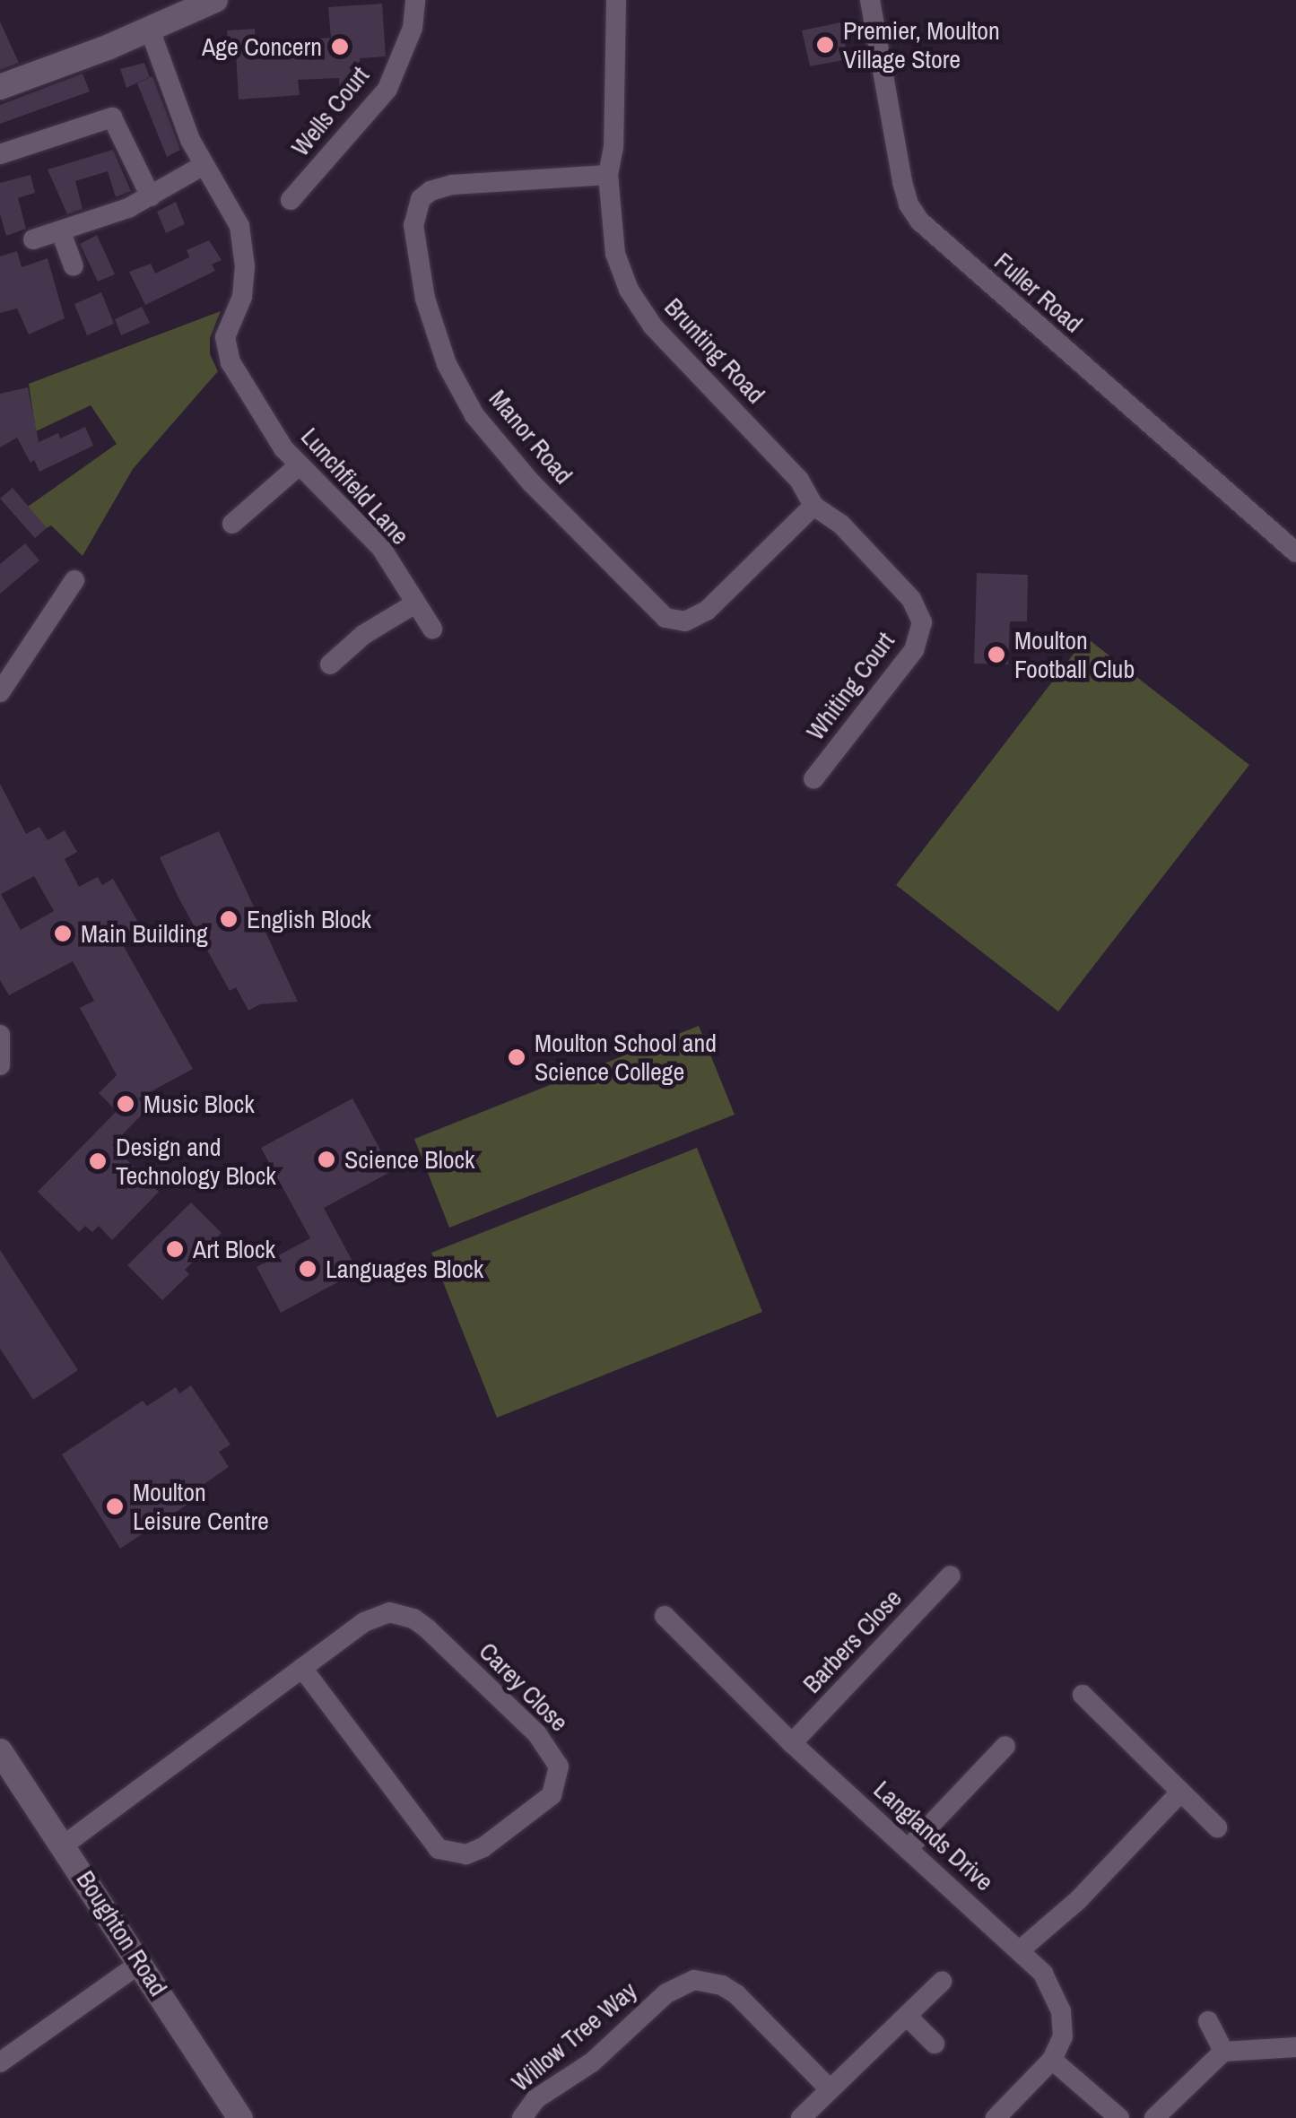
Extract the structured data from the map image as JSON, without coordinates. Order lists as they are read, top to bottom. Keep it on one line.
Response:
{"streets":{"street":["Wells Court","Fuller Road","Brunting Road","Manor Road","Lunchfield Lane","Whiting Court","Barbers Close","Carey Close","Langlands Drive","Boughton Road","Willow Tree Way"]},"crossings":[["Brunting Road","Manor Road"],["Brunting Road","Whiting Court"],["Manor Road","Whiting Court"],["Barbers Close","Langlands Drive"],["Carey Close","Boughton Road"]],"places":["Premier, Moulton Village Store","Age Concern","Moulton Football Club","English Block","Main Building","Moulton School and Science College","Music Block","Science Block","Design and Technology Block","Art Block","Languages Block","Moulton Leisure Centre"]}
